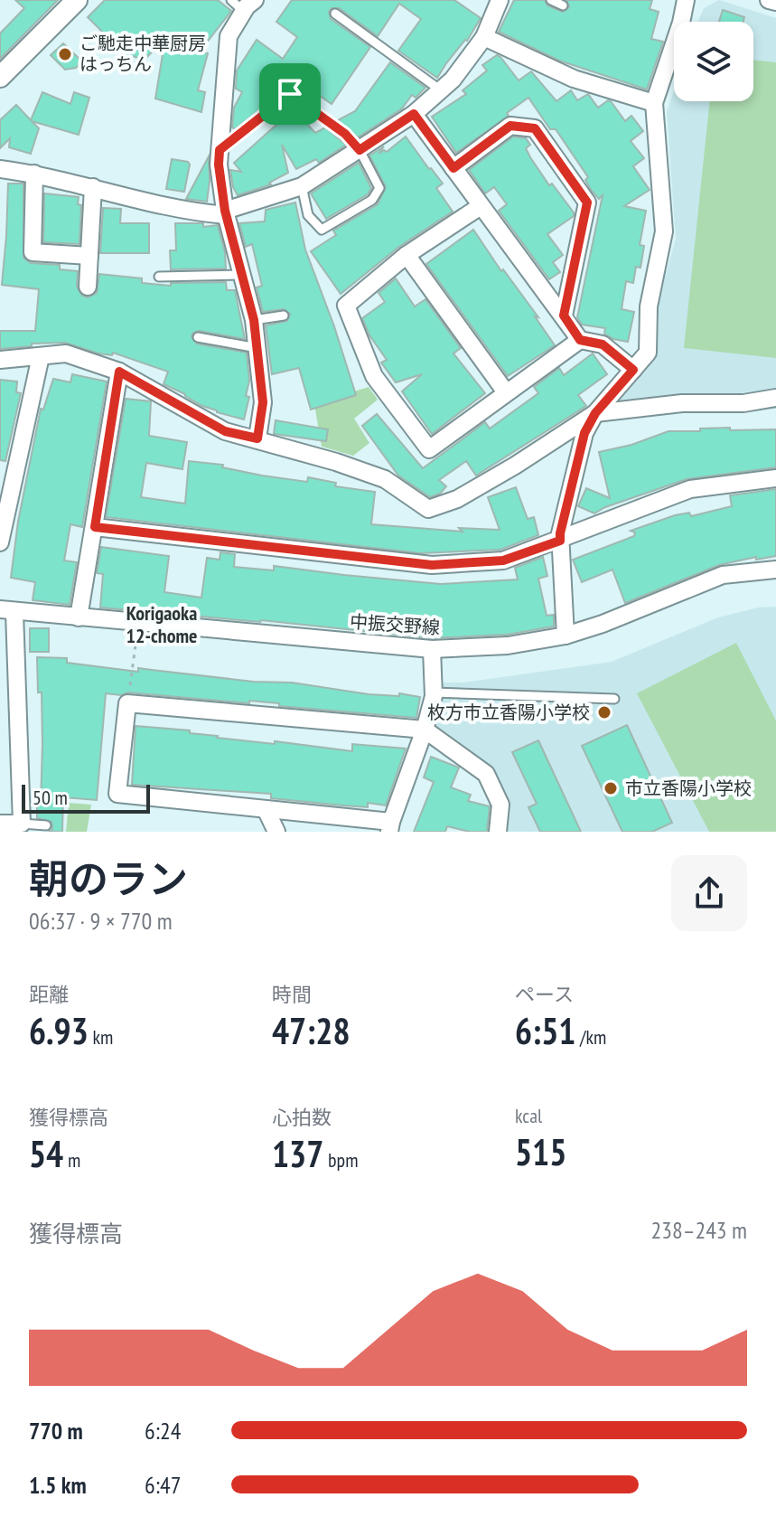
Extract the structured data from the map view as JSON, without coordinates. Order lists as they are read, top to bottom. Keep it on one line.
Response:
{"streets":{"street":["中振交野線"]},"districts":["Korigaoka 12-chome"],"places":["ご馳走中華厨房 はっちん","枚方市立香陽小学校","市立香陽小学校"],"scale_bar":"50 m","page":{"scale":"50 m","heading":["朝のラン","06:37 · 9 × 770 m"],"stats":[["距離","6.93 km"],["時間","47:28"],["ペース","6:51 /km"],["獲得標高","54 m"],["心拍数","137 bpm"],["kcal","515"]],"chart":["獲得標高","238–243 m"],"list":[{"name":"770 m","note":"6:24"},{"name":"1.5 km","note":"6:47"}]}}
